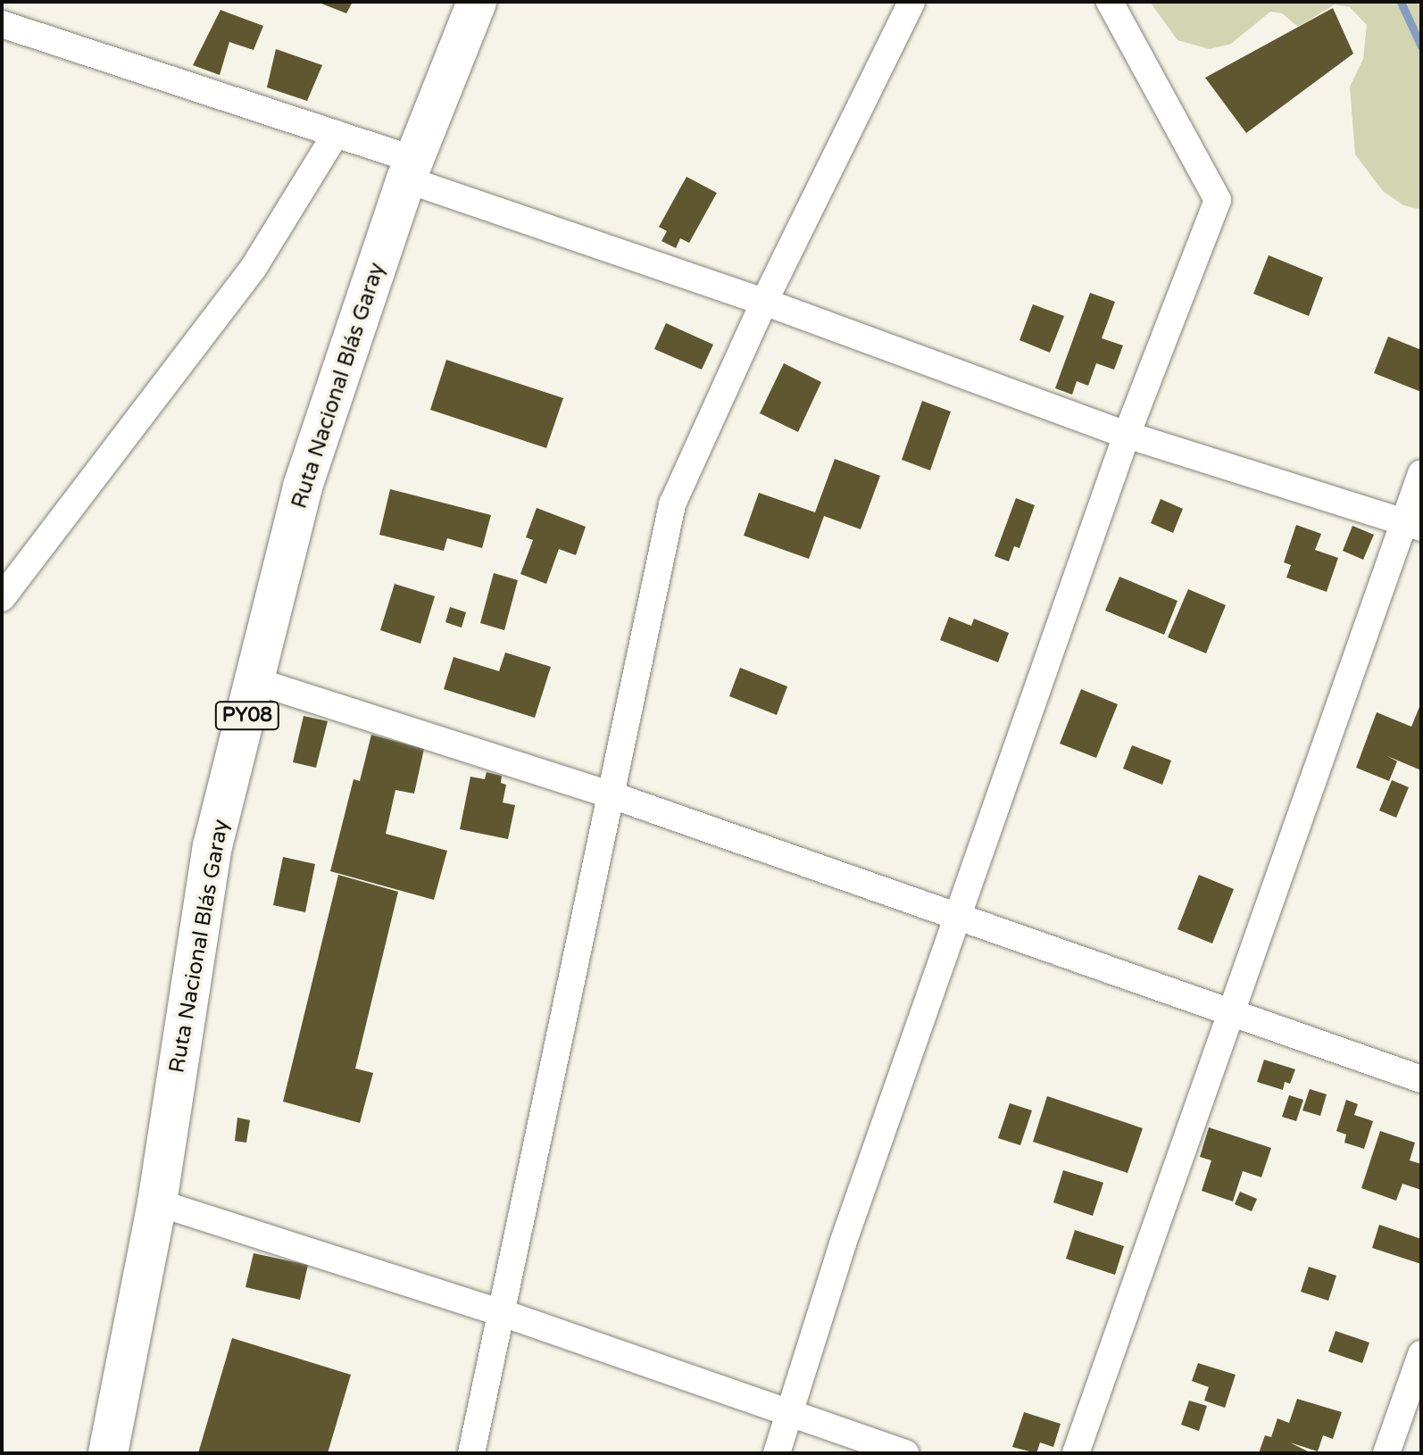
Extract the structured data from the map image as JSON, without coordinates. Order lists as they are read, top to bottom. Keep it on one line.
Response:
{"streets":{"highway":["Ruta Nacional Blás Garay","PY08"]}}
